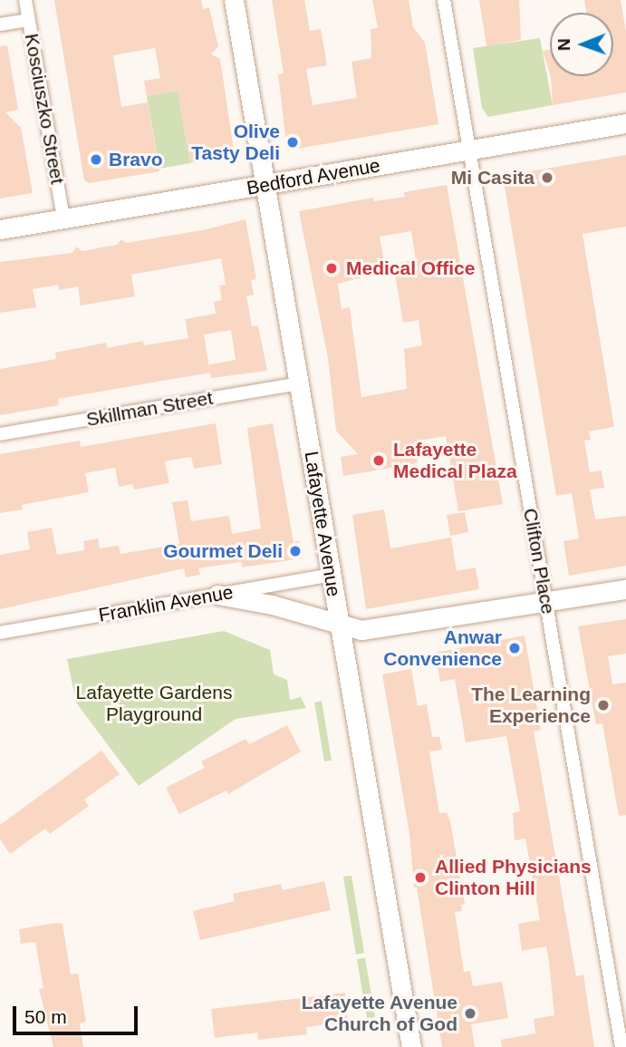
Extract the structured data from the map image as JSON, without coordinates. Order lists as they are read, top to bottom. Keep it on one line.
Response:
{"streets":{"main road":["Bedford Avenue","Lafayette Avenue"],"street":["Kosciuszko Street","Skillman Street","Clifton Place","Franklin Avenue"]},"crossings":[["Kosciuszko Street","Bedford Avenue"],["Bedford Avenue","Lafayette Avenue"],["Bedford Avenue","Clifton Place"],["Skillman Street","Lafayette Avenue"],["Lafayette Avenue","Franklin Avenue"]],"parks":["Lafayette Gardens Playground"],"places":["Olive Tasty Deli","Bravo","Mi Casita","Medical Office","Lafayette Medical Plaza","Gourmet Deli","Anwar Convenience","The Learning Experience","Allied Physicians Clinton Hill","Lafayette Avenue Church of God"],"scale_bar":"50 m","north":"left"}
